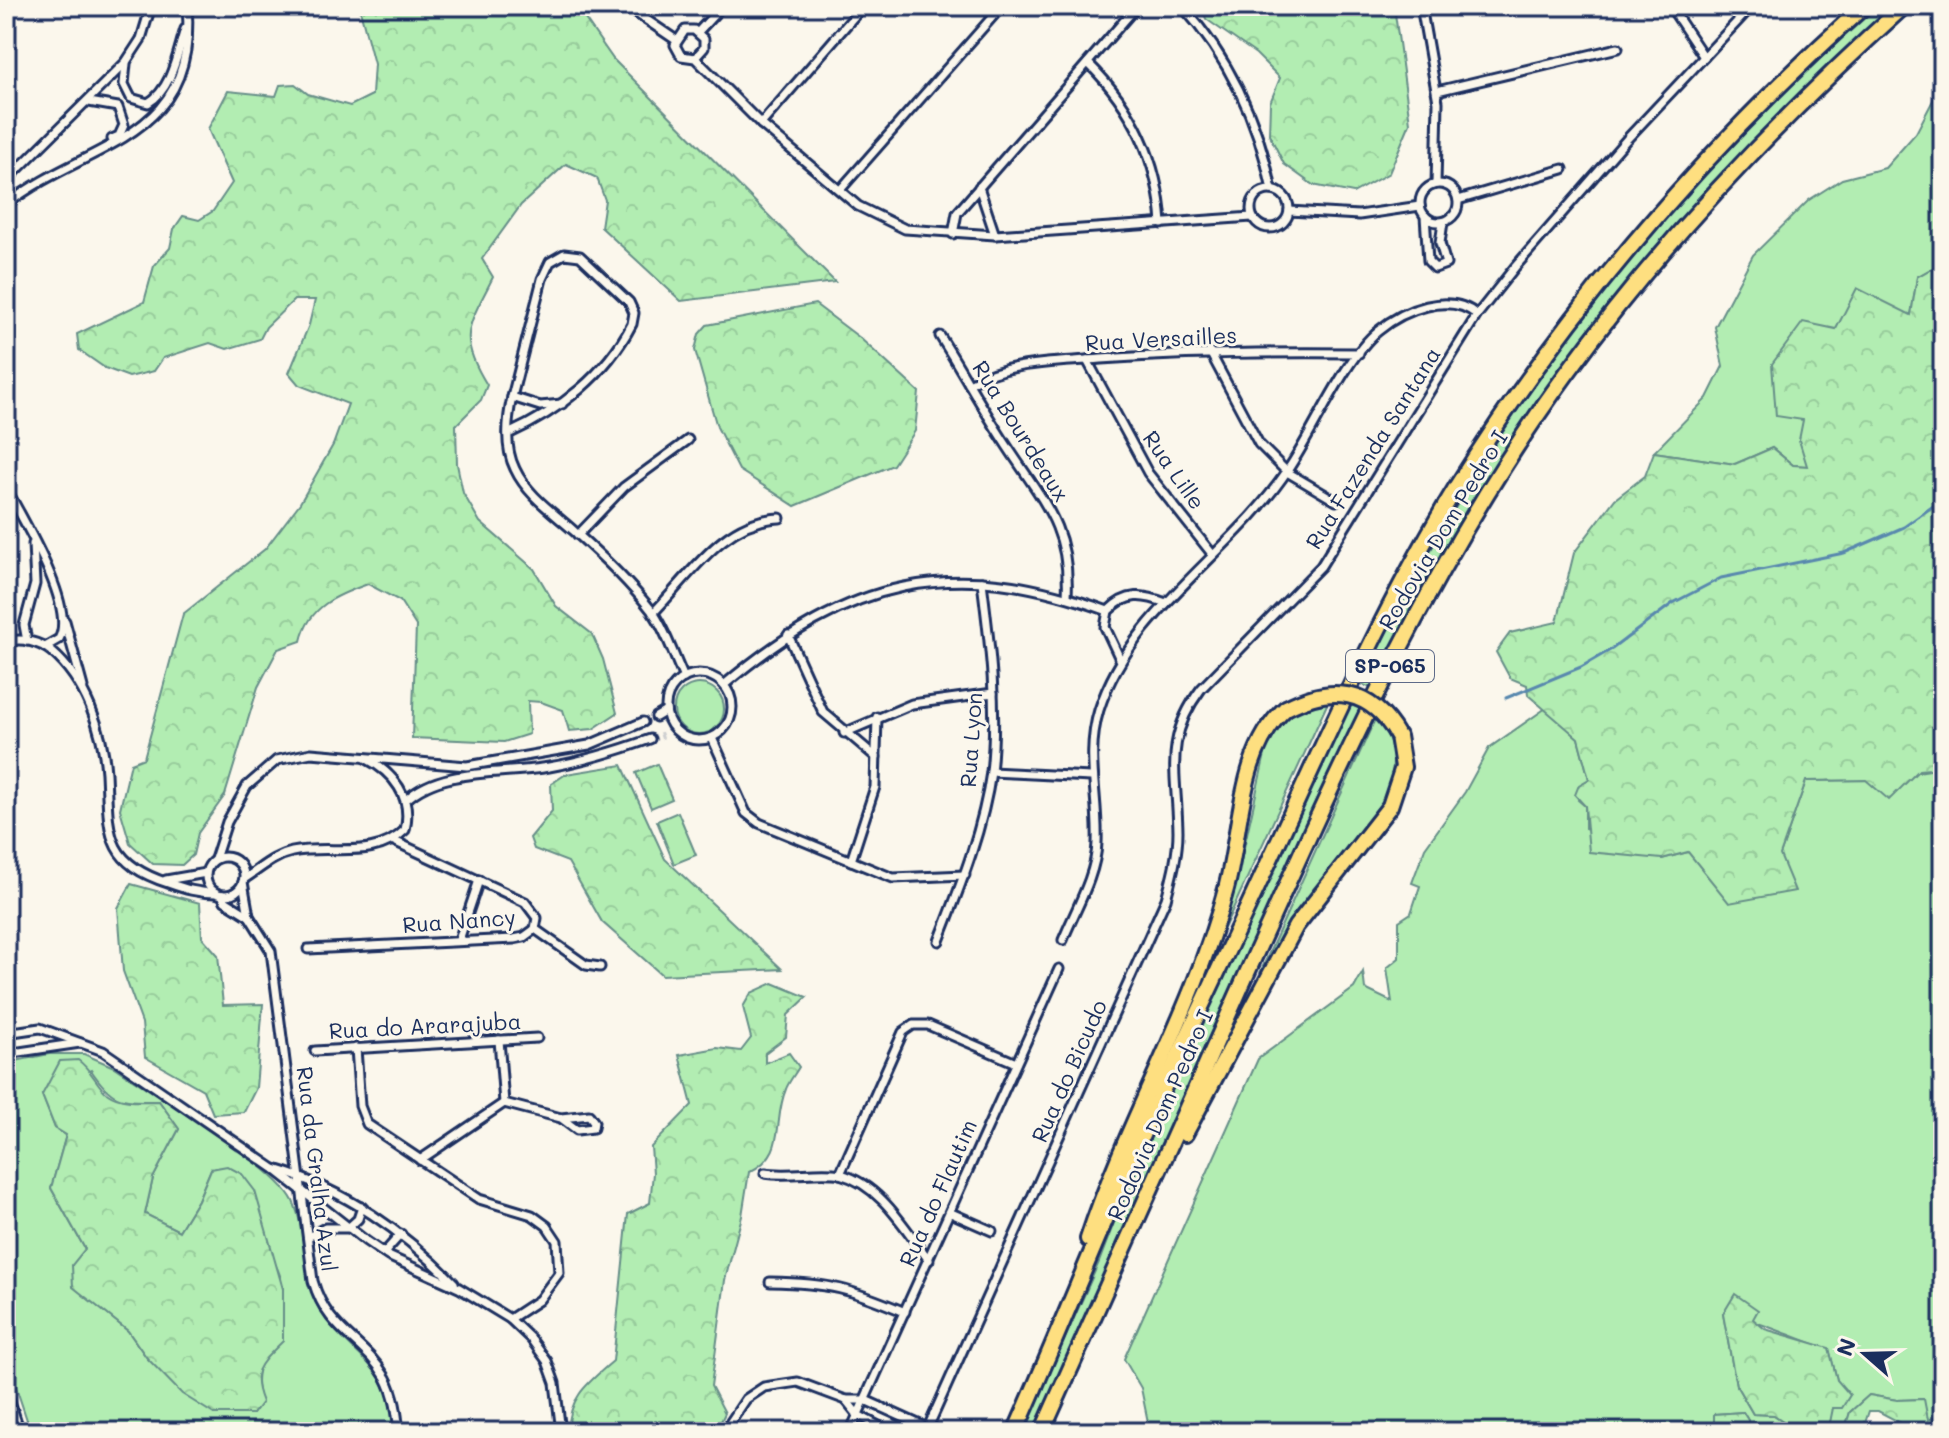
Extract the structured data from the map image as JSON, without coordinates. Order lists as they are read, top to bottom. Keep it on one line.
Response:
{"streets":{"highway":["Rodovia Dom Pedro I","SP-065"],"street":["Rua Versailles","Rua Bourdeaux","Rua Fazenda Santana","Rua Lille","Rua Lyon","Rua Nancy","Rua do Ararajuba","Rua do Bicudo","Rua da Gralha Azul","Rua do Flautim"]},"crossings":[["Rua Versailles","Rua Bourdeaux"],["Rua Versailles","Rua Lille"],["Rua Fazenda Santana","Rua do Bicudo"]],"north":"left"}
